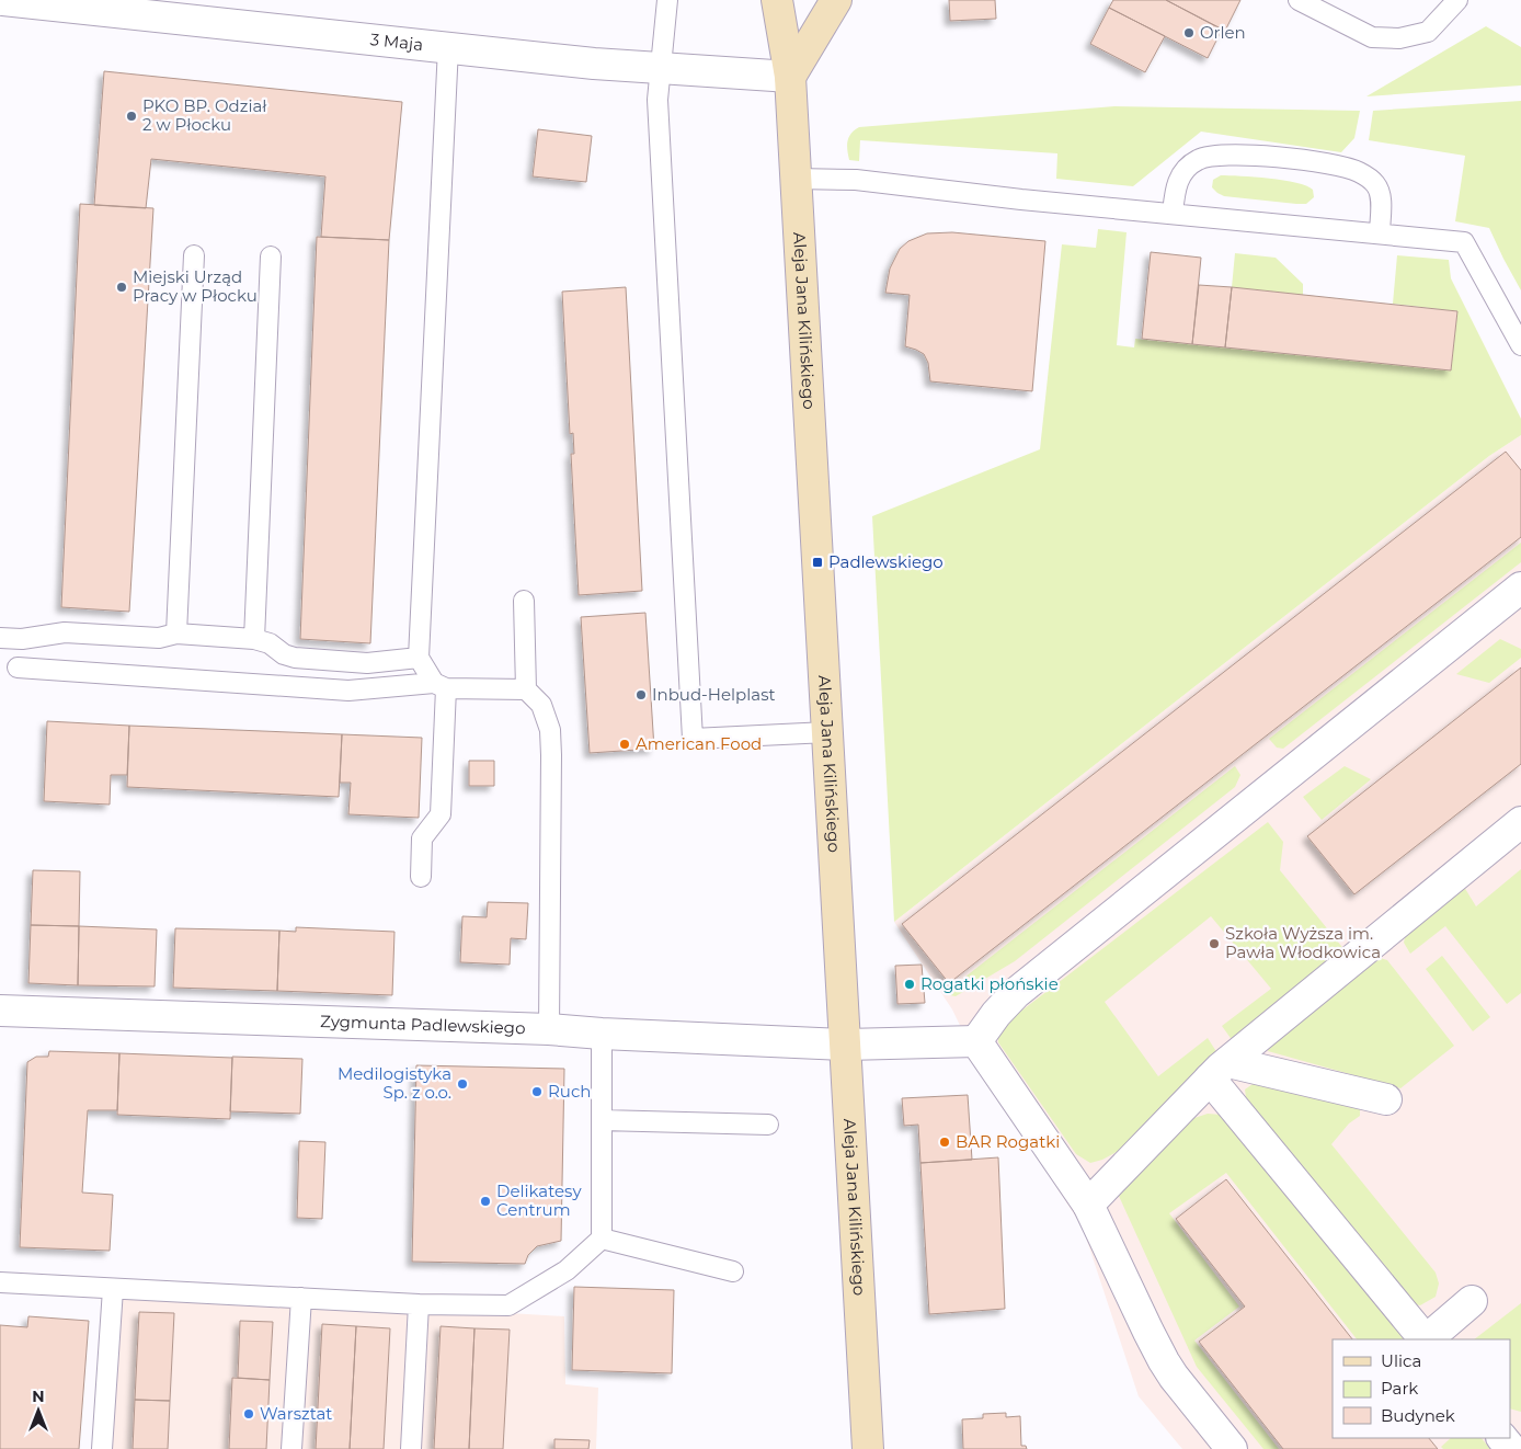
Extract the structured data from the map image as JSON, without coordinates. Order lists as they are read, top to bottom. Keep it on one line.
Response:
{"streets":{"main road":["Aleja Jana Kilińskiego"],"street":["3 Maja","Zygmunta Padlewskiego"]},"crossings":[["3 Maja","Aleja Jana Kilińskiego"],["Aleja Jana Kilińskiego","Zygmunta Padlewskiego"]],"places":{"other":["Orlen","PKO BP. Odział 2 w Płocku","Miejski Urząd Pracy w Płocku","Inbud-Helplast","American Food","Szkoła Wyższa im. Pawła Włodkowica","Rogatki płońskie","Medilogistyka Sp. z o.o.","Ruch","BAR Rogatki","Delikatesy Centrum","Warsztat"],"transit":["Padlewskiego"]},"legend":["Ulica","Park","Budynek"],"north":"top"}
